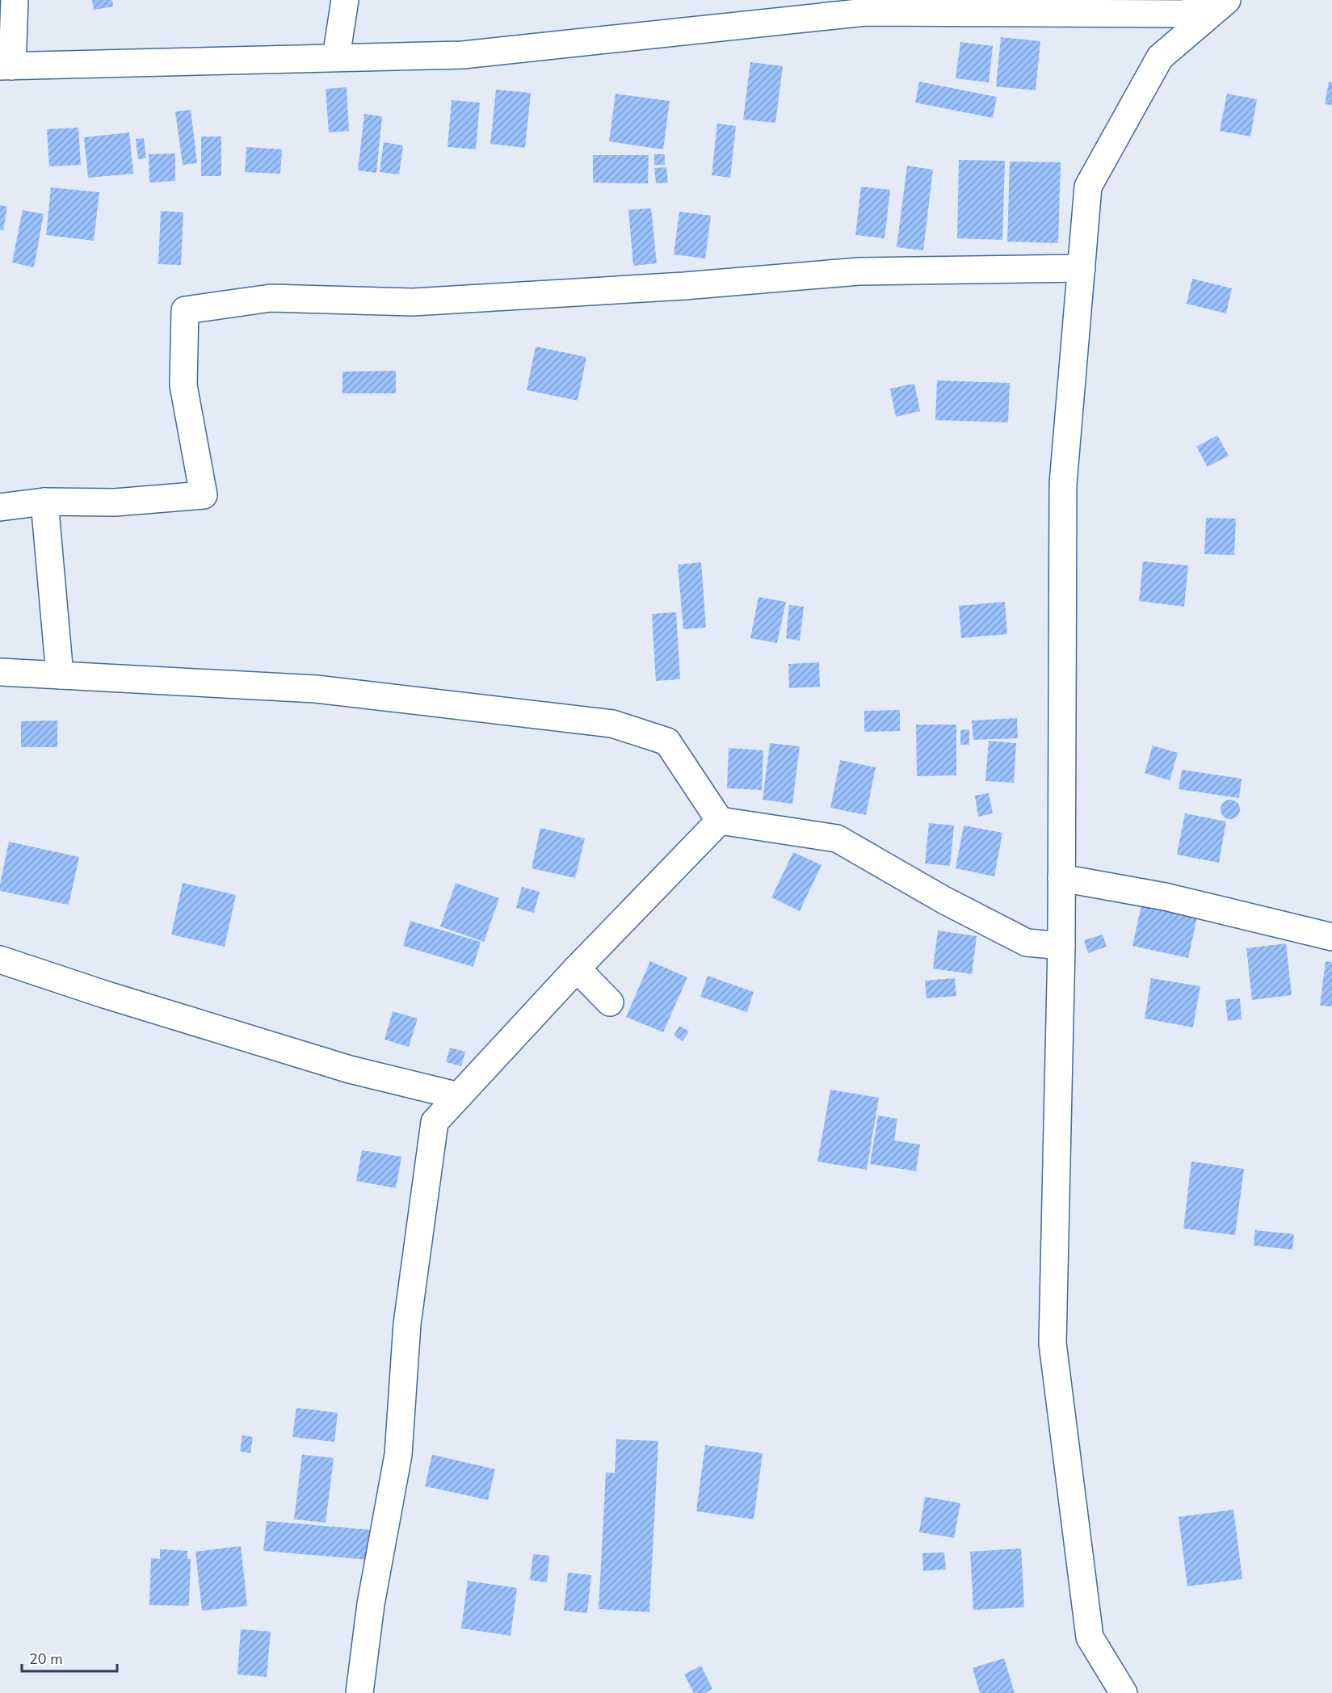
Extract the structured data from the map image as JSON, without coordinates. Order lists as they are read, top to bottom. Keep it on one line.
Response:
{"scale_bar":"20 m"}
